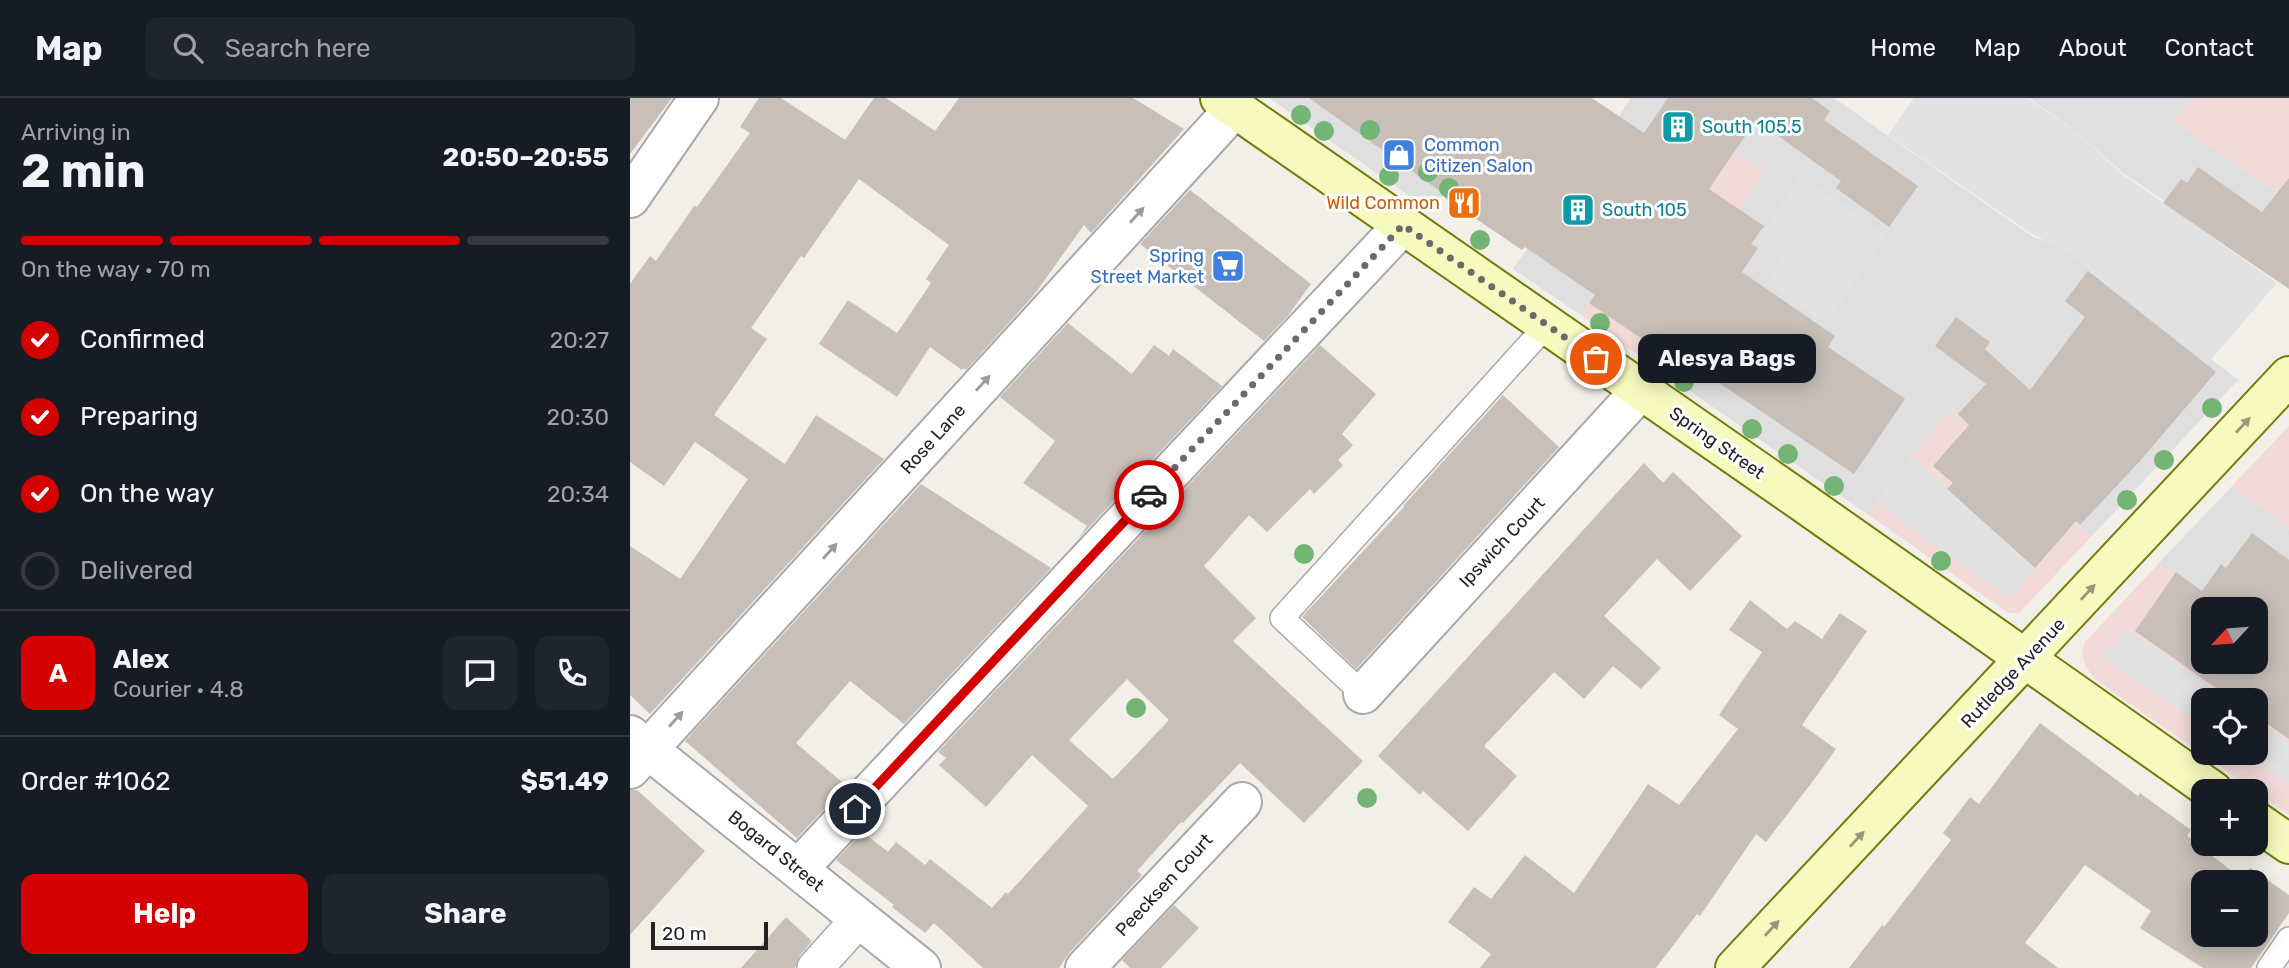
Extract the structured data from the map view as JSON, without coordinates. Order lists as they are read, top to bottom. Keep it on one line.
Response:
{"streets":{"main road":["Spring Street","Rutledge Avenue"],"street":["Rose Lane","Ipswich Court","Bogard Street","Peecksen Court"]},"crossings":[["Rose Lane","Spring Street"],["Rose Lane","Bogard Street"],["Spring Street","Ipswich Court"],["Spring Street","Rutledge Avenue"]],"one_way":["Rutledge Avenue"],"places":{"building":["South 105.5","South 105"],"shop":["Common Citizen Salon"],"restaurant":["Wild Common"],"supermarket":["Spring Street Market"],"other":["Alesya Bags"]},"scale_bar":"20 m","north":"bottom left","page":{"header":"Map","search":"Search here","nav":["Home","Map","About","Contact"],"heading":["2 min","Arriving in","20:50–20:55"],"panel":["Alex","Courier · 4.8","Order #1062","$51.49"],"bar":"On the way · 70 m","list":[["Confirmed","20:27"],["Preparing","20:30"],["On the way","20:34"],"Delivered"],"bubble":"Alesya Bags","map_buttons":["+","−"],"round":"A","buttons":["Help","Share"],"scale":"20 m"}}
